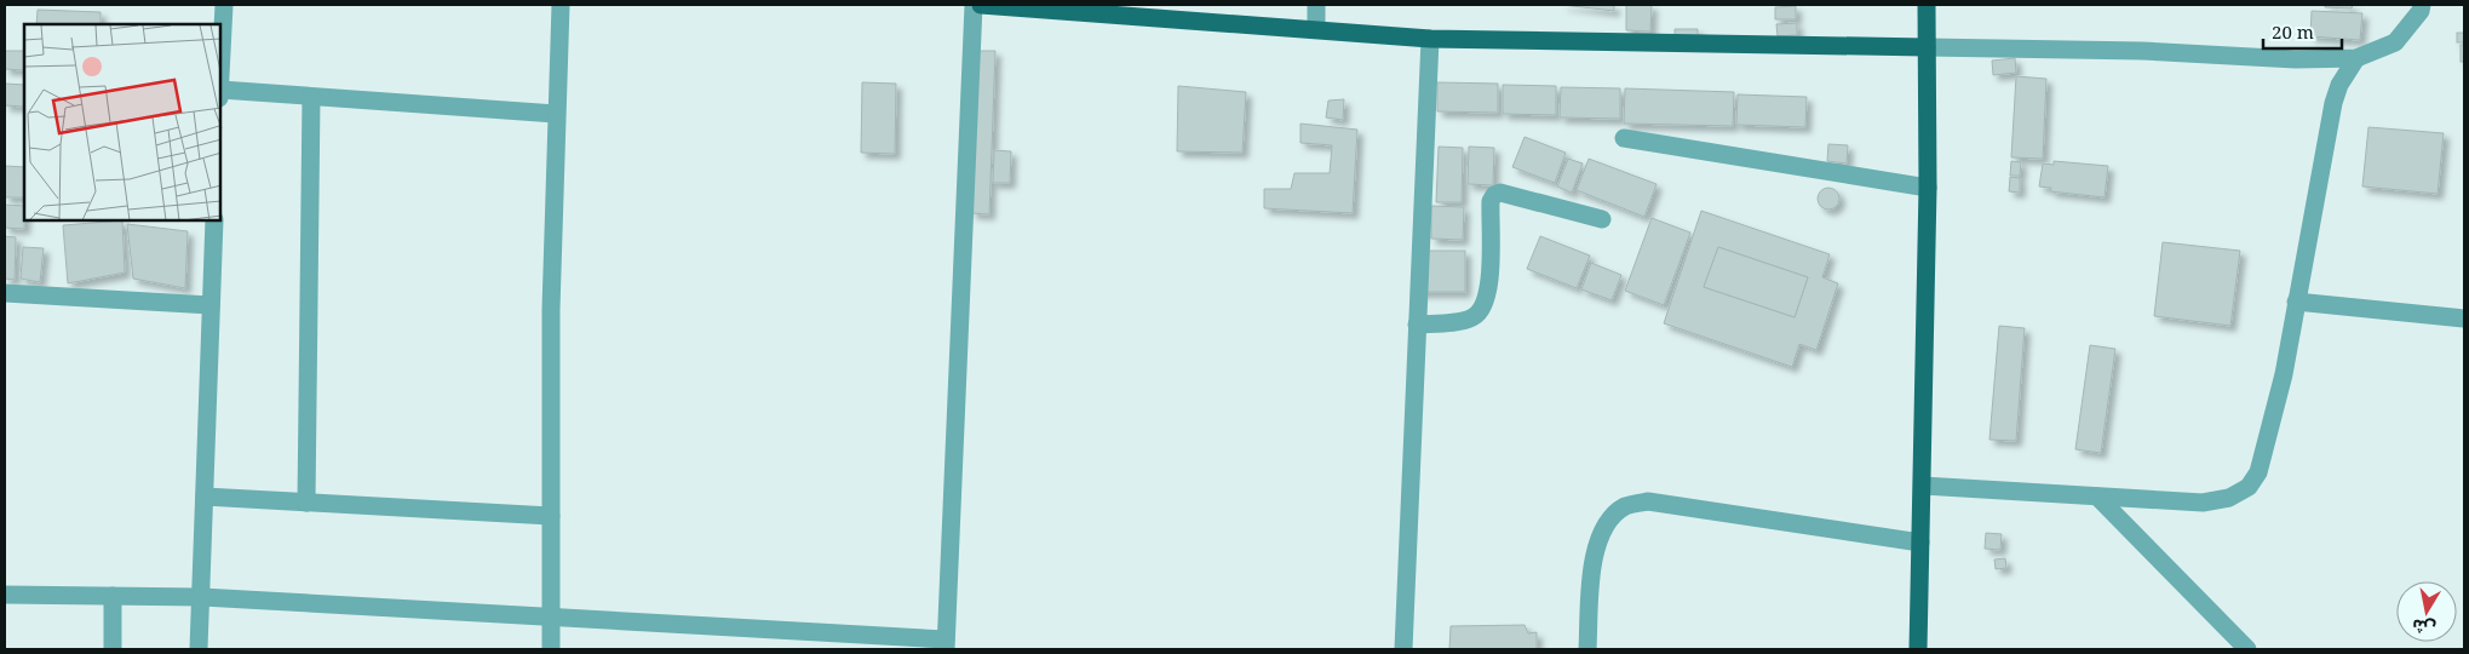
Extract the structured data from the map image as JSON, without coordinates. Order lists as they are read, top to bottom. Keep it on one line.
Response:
{"scale_bar":"20 m","north":"bottom"}
